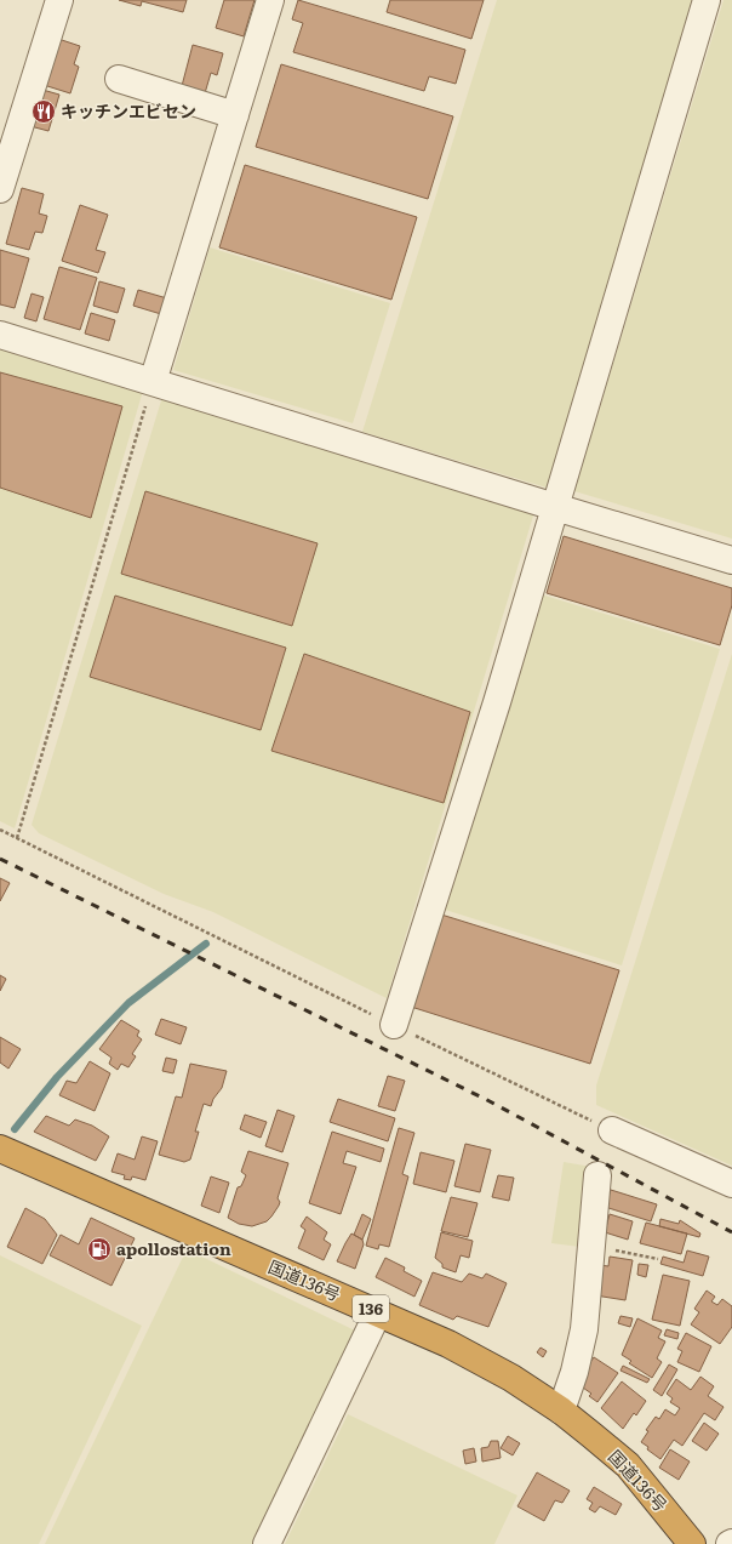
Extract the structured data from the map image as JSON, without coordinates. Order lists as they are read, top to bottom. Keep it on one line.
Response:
{"streets":{"highway":["国道136号","136"]},"places":{"restaurant":["キッチンエビセン"],"fuel station":["apollostation"]}}
